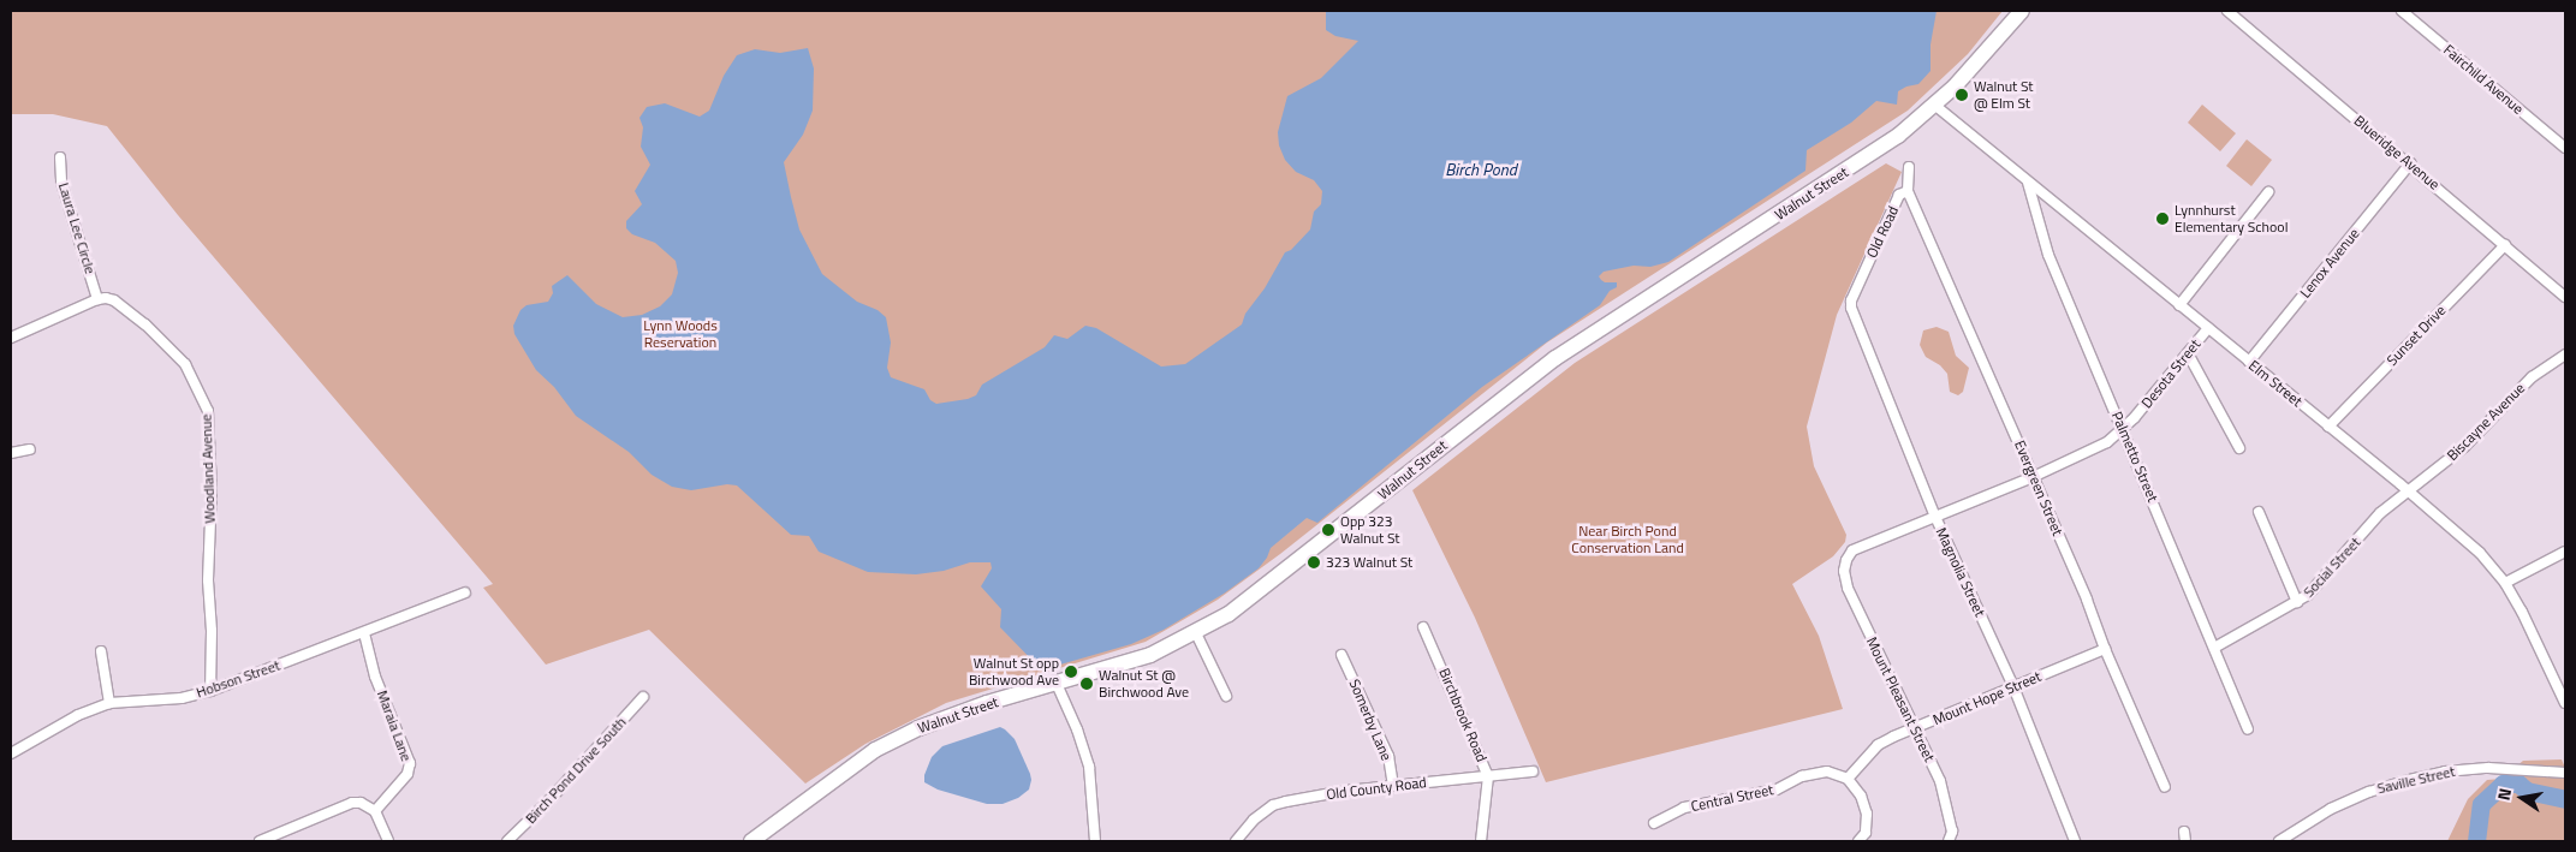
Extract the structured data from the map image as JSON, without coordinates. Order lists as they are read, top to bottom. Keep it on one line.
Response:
{"streets":{"main road":["Walnut Street"],"street":["Fairchild Avenue","Blueridge Avenue","Laura Lee Circle","Old Road","Lenox Avenue","Sunset Drive","Desota Street","Elm Street","Biscayne Avenue","Palmetto Street","Woodland Avenue","Evergreen Street","Social Street","Magnolia Street","Hobson Street","Mount Hope Street","Mount Pleasant Street","Birchbrook Road","Somerby Lane","Maraia Lane","Birch Pond Drive South","Saville Street","Old County Road","Central Street"]},"crossings":[["Blueridge Avenue","Lenox Avenue"],["Blueridge Avenue","Sunset Drive"],["Walnut Street","Elm Street"],["Laura Lee Circle","Woodland Avenue"],["Old Road","Evergreen Street"],["Old Road","Magnolia Street"],["Lenox Avenue","Elm Street"],["Sunset Drive","Elm Street"],["Desota Street","Elm Street"],["Desota Street","Palmetto Street"],["Desota Street","Evergreen Street"],["Desota Street","Magnolia Street"],["Desota Street","Mount Pleasant Street"],["Elm Street","Biscayne Avenue"],["Elm Street","Palmetto Street"],["Elm Street","Social Street"],["Biscayne Avenue","Social Street"],["Palmetto Street","Social Street"],["Woodland Avenue","Hobson Street"],["Evergreen Street","Mount Hope Street"],["Magnolia Street","Mount Hope Street"],["Hobson Street","Maraia Lane"],["Mount Hope Street","Mount Pleasant Street"],["Mount Hope Street","Central Street"],["Birchbrook Road","Old County Road"],["Somerby Lane","Old County Road"]],"water":["Birch Pond"],"parks":["Lynn Woods Reservation","Near Birch Pond Conservation Land"],"places":["Walnut St @ Elm St","Lynnhurst Elementary School","Opp 323 Walnut St","323 Walnut St","Walnut St opp Birchwood Ave","Walnut St @ Birchwood Ave"],"north":"left"}
